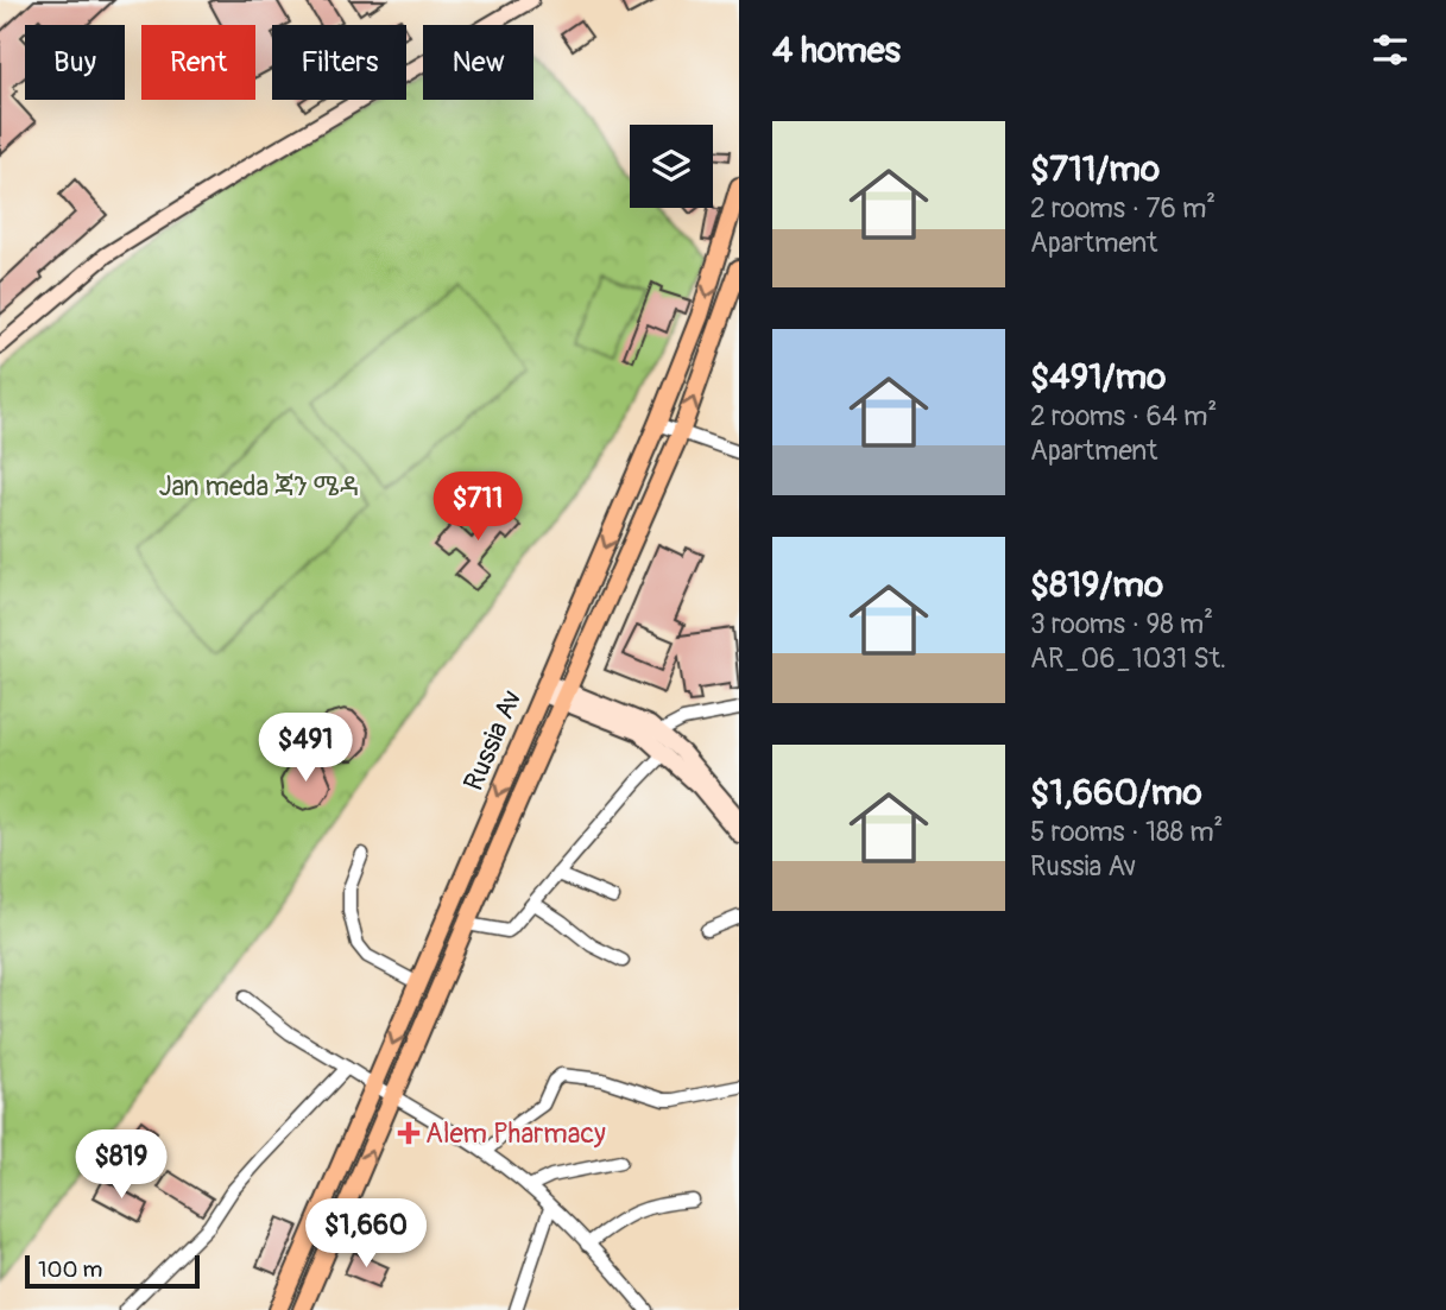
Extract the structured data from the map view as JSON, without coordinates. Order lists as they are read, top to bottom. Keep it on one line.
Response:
{"streets":{"main road":["Russia Av"]},"parks":["Jan meda ጃን ሜዳ"],"places":{"health":["Alem Pharmacy"]},"scale_bar":"100 m","page":{"heading":"4 homes","chip":["Buy","Rent","Filters","New"],"list":[{"name":"$711/mo","note":"2 rooms · 76 m² · Apartment"},{"name":"$491/mo","note":"2 rooms · 64 m² · Apartment"},{"name":"$819/mo","note":"3 rooms · 98 m² · AR_06_1031 St."},{"name":"$1,660/mo","note":"5 rooms · 188 m² · Russia Av"}],"price":["$711","$491","$819","$1,660"],"scale":"100 m"}}
